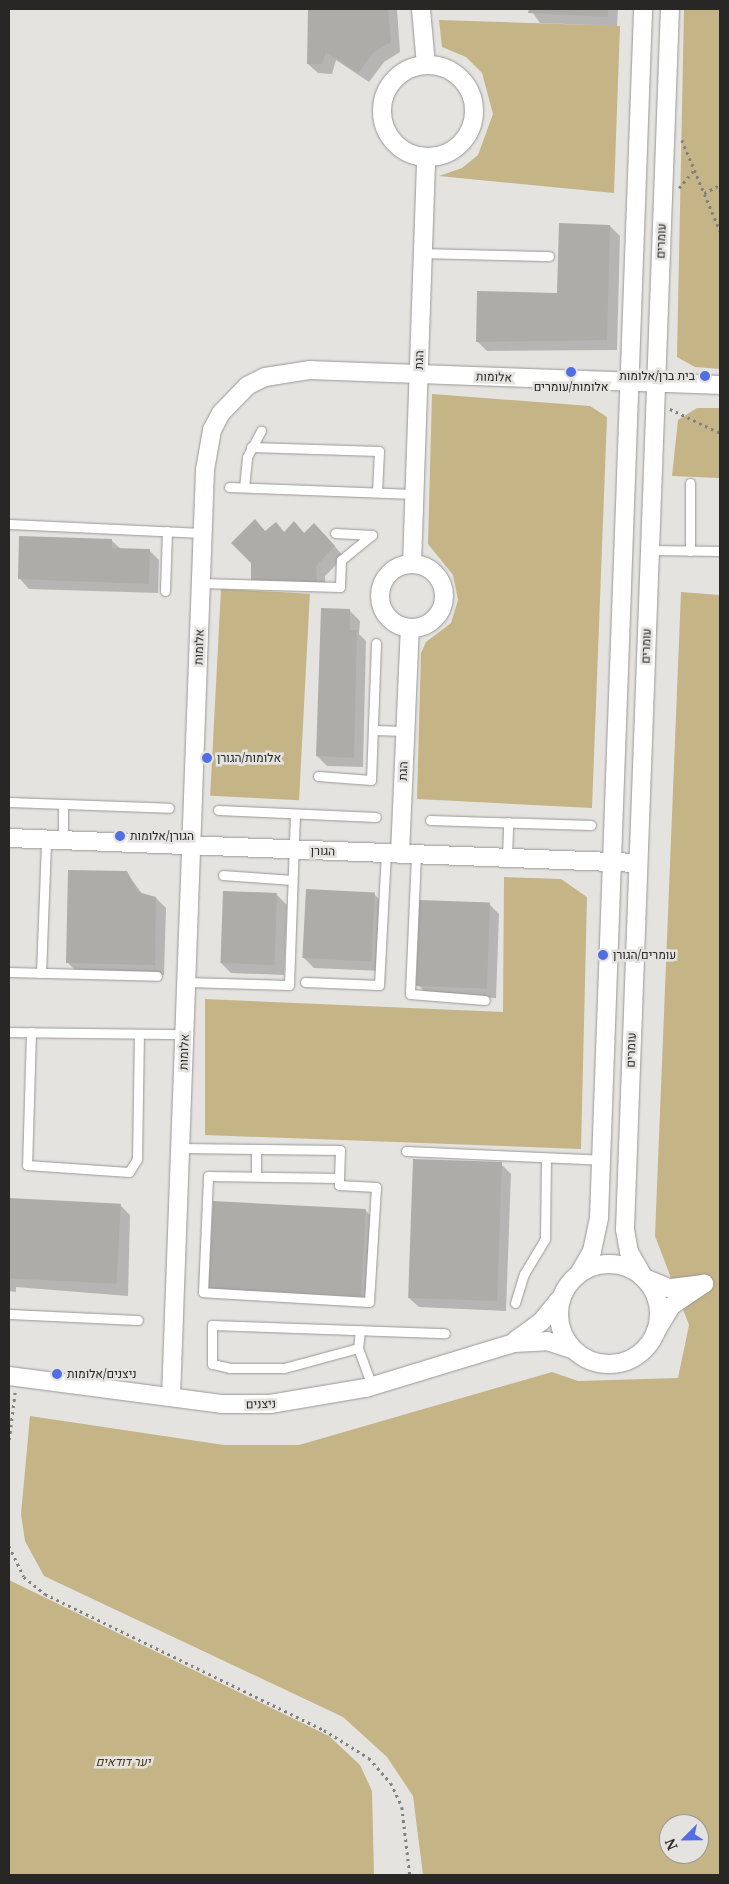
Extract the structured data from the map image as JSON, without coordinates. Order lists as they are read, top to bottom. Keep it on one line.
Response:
{"streets":{"street":["עומרים","הגת","אלומות","הגורן","ניצנים"]},"crossings":[["עומרים","אלומות"],["עומרים","הגורן"],["עומרים","ניצנים"],["הגת","אלומות"],["הגת","הגורן"],["אלומות","הגורן"],["אלומות","ניצנים"]],"parks":["יער דודאים"],"places":["אלומות/עומרים","בית ברן/אלומות","אלומות/הגורן","הגורן/אלומות","עומרים/הגורן","ניצנים/אלומות"],"north":"bottom left"}
